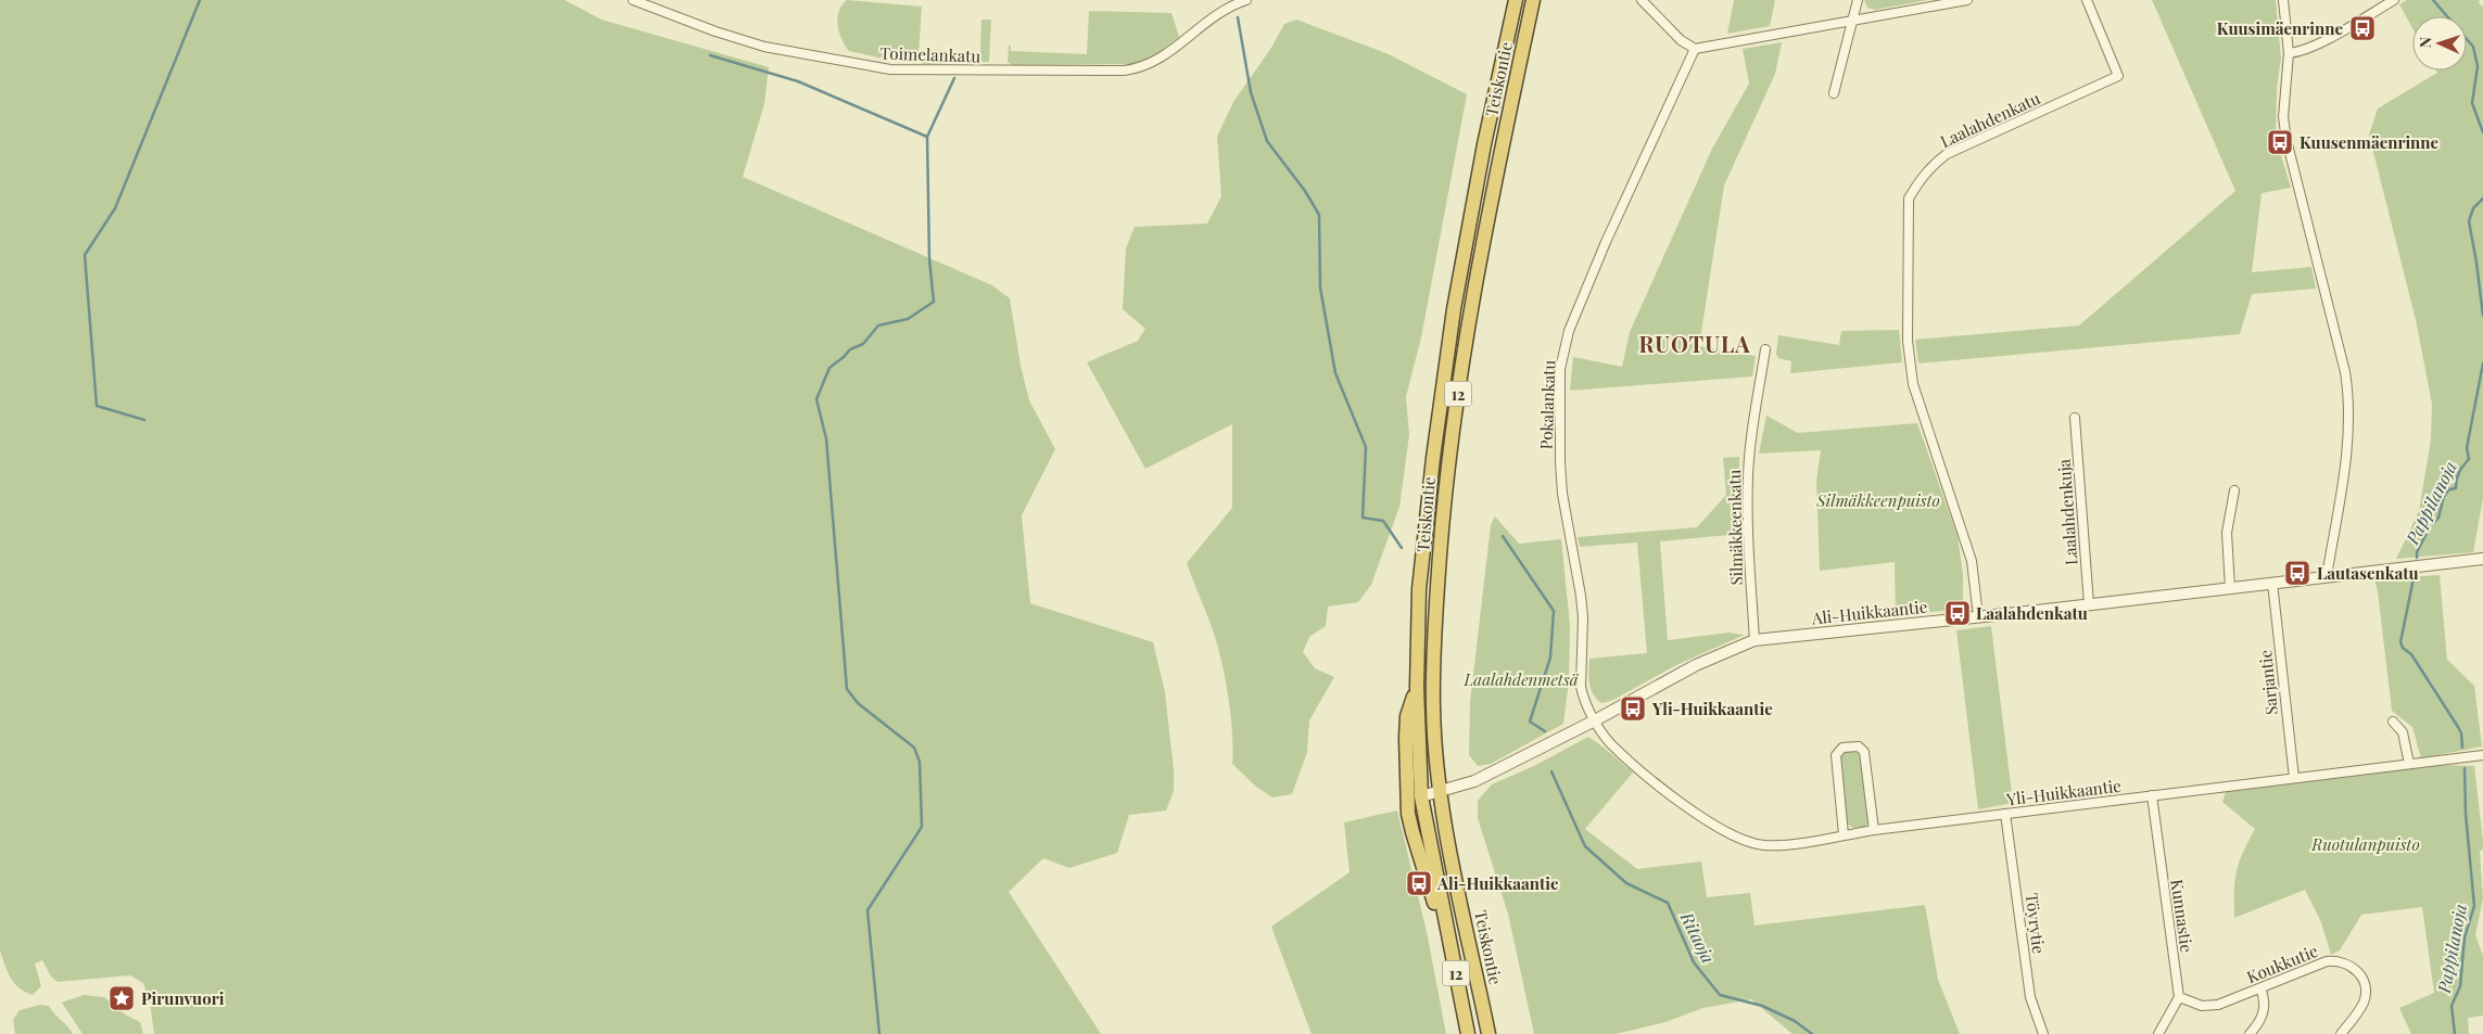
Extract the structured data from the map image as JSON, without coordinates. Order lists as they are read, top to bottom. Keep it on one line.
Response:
{"streets":{"highway":["Teiskontie","12"],"street":["Toimelankatu","Laalahdenkatu","Pokalankatu","Laalahdenkuja","Silmäkkeenkatu","Ali-Huikkaantie","Sarjantie","Yli-Huikkaantie","Kunnastie","Töyrytie","Koukkutie"]},"crossings":[["Teiskontie","12"],["Teiskontie","Ali-Huikkaantie"],["Laalahdenkatu","Ali-Huikkaantie"],["Pokalankatu","Ali-Huikkaantie"],["Pokalankatu","Yli-Huikkaantie"],["Laalahdenkuja","Ali-Huikkaantie"],["Silmäkkeenkatu","Ali-Huikkaantie"],["Ali-Huikkaantie","Sarjantie"],["Ali-Huikkaantie","Yli-Huikkaantie"],["Sarjantie","Yli-Huikkaantie"],["Yli-Huikkaantie","Kunnastie"],["Yli-Huikkaantie","Töyrytie"],["Kunnastie","Koukkutie"]],"districts":["RUOTULA"],"water":["Pappilanoja","Ritaoja"],"parks":["Silmäkkeenpuisto","Laalahdenmetsä","Ruotulanpuisto"],"places":{"bus stop":["Kuusimäenrinne","Kuusenmäenrinne","Lautasenkatu","Laalahdenkatu","Yli-Huikkaantie","Ali-Huikkaantie"],"place":["Pirunvuori"]},"north":"left"}
